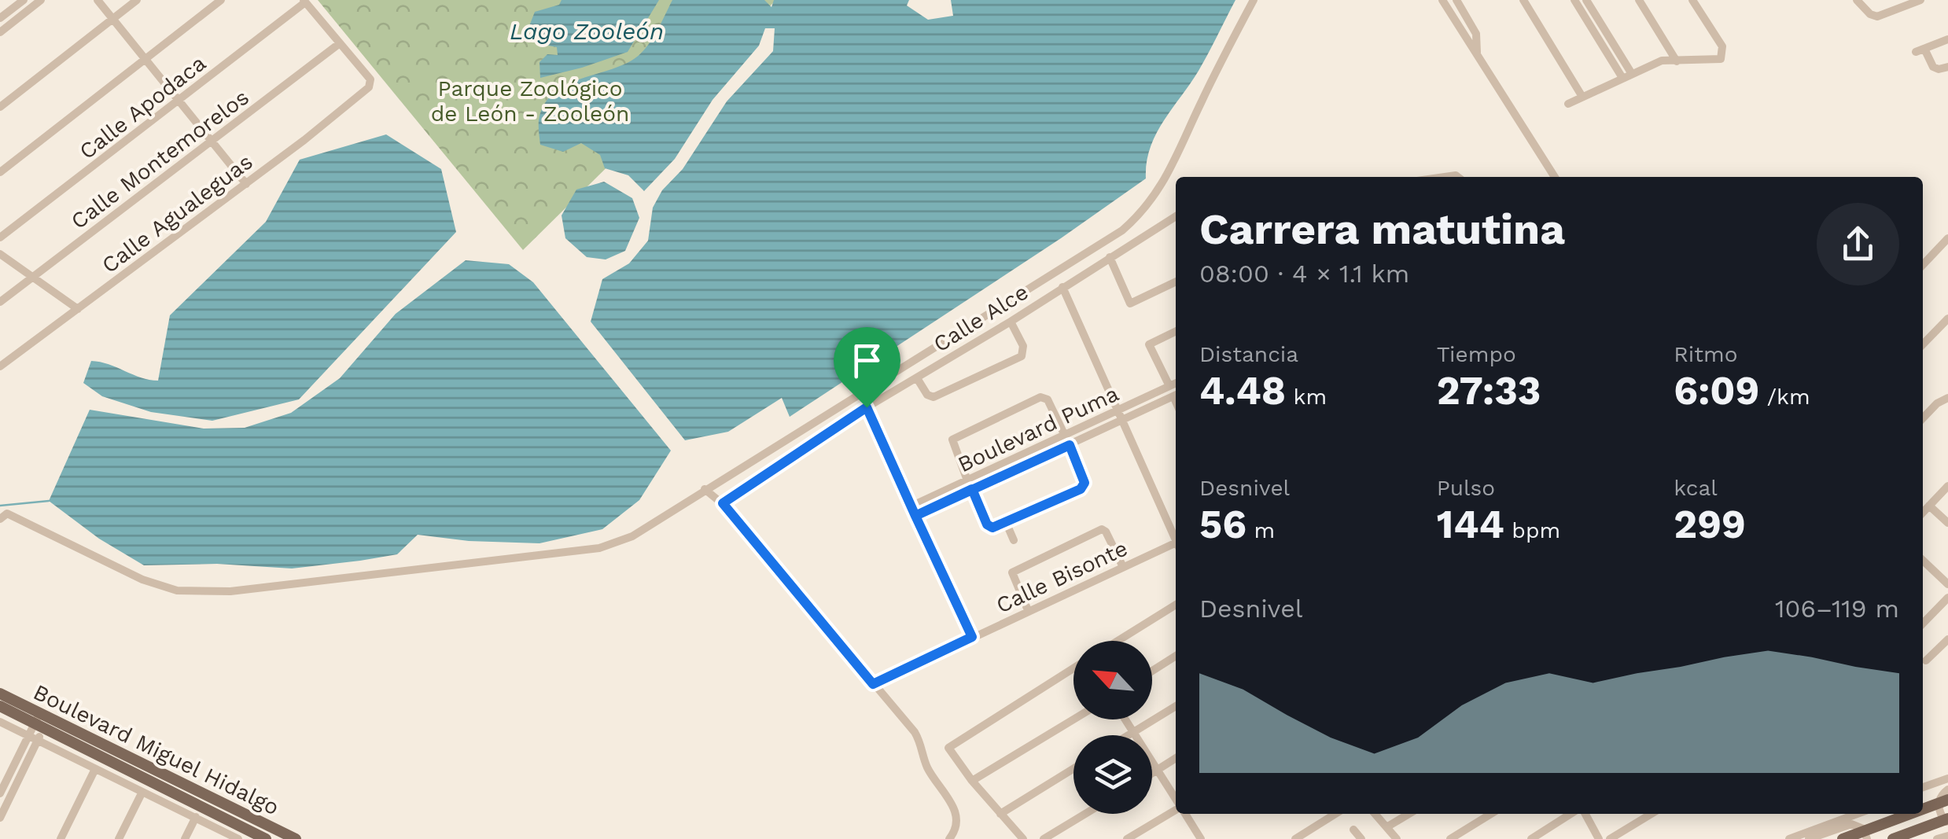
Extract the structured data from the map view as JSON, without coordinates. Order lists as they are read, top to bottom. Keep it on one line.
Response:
{"streets":{"main road":["Boulevard Miguel Hidalgo"],"street":["Calle Apodaca","Calle Montemorelos","Calle Agualeguas","Calle Alce","Boulevard Puma","Calle Bisonte"]},"crossings":[["Calle Montemorelos","Calle Agualeguas"]],"water":["Lago Zooleón"],"parks":["Parque Zoológico de León - Zooleón"],"north":"top left","page":{"heading":["Carrera matutina","08:00 · 4 × 1.1 km"],"stats":[["Distancia","4.48 km"],["Tiempo","27:33"],["Ritmo","6:09 /km"],["Desnivel","56 m"],["Pulso","144 bpm"],["kcal","299"]],"chart":["Desnivel","106–119 m"]}}
